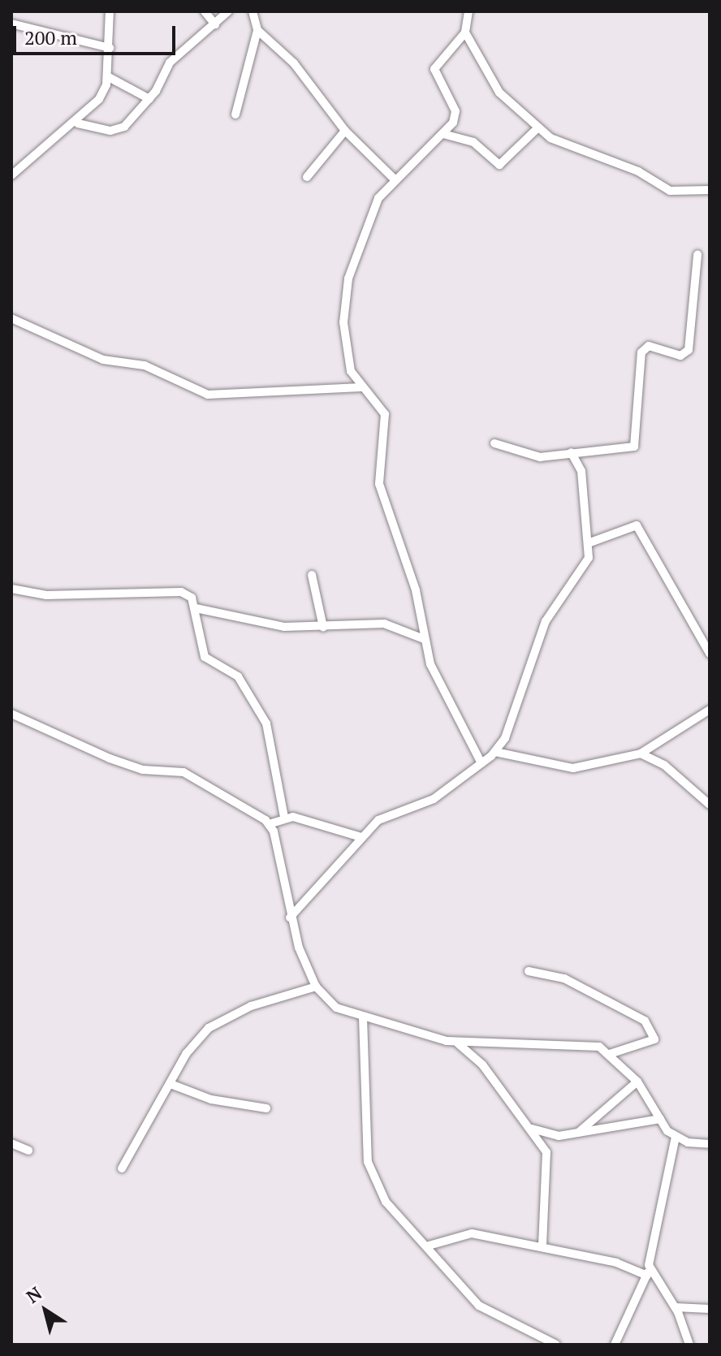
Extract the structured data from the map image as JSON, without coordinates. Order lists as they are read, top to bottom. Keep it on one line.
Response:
{"scale_bar":"200 m","north":"top left"}
